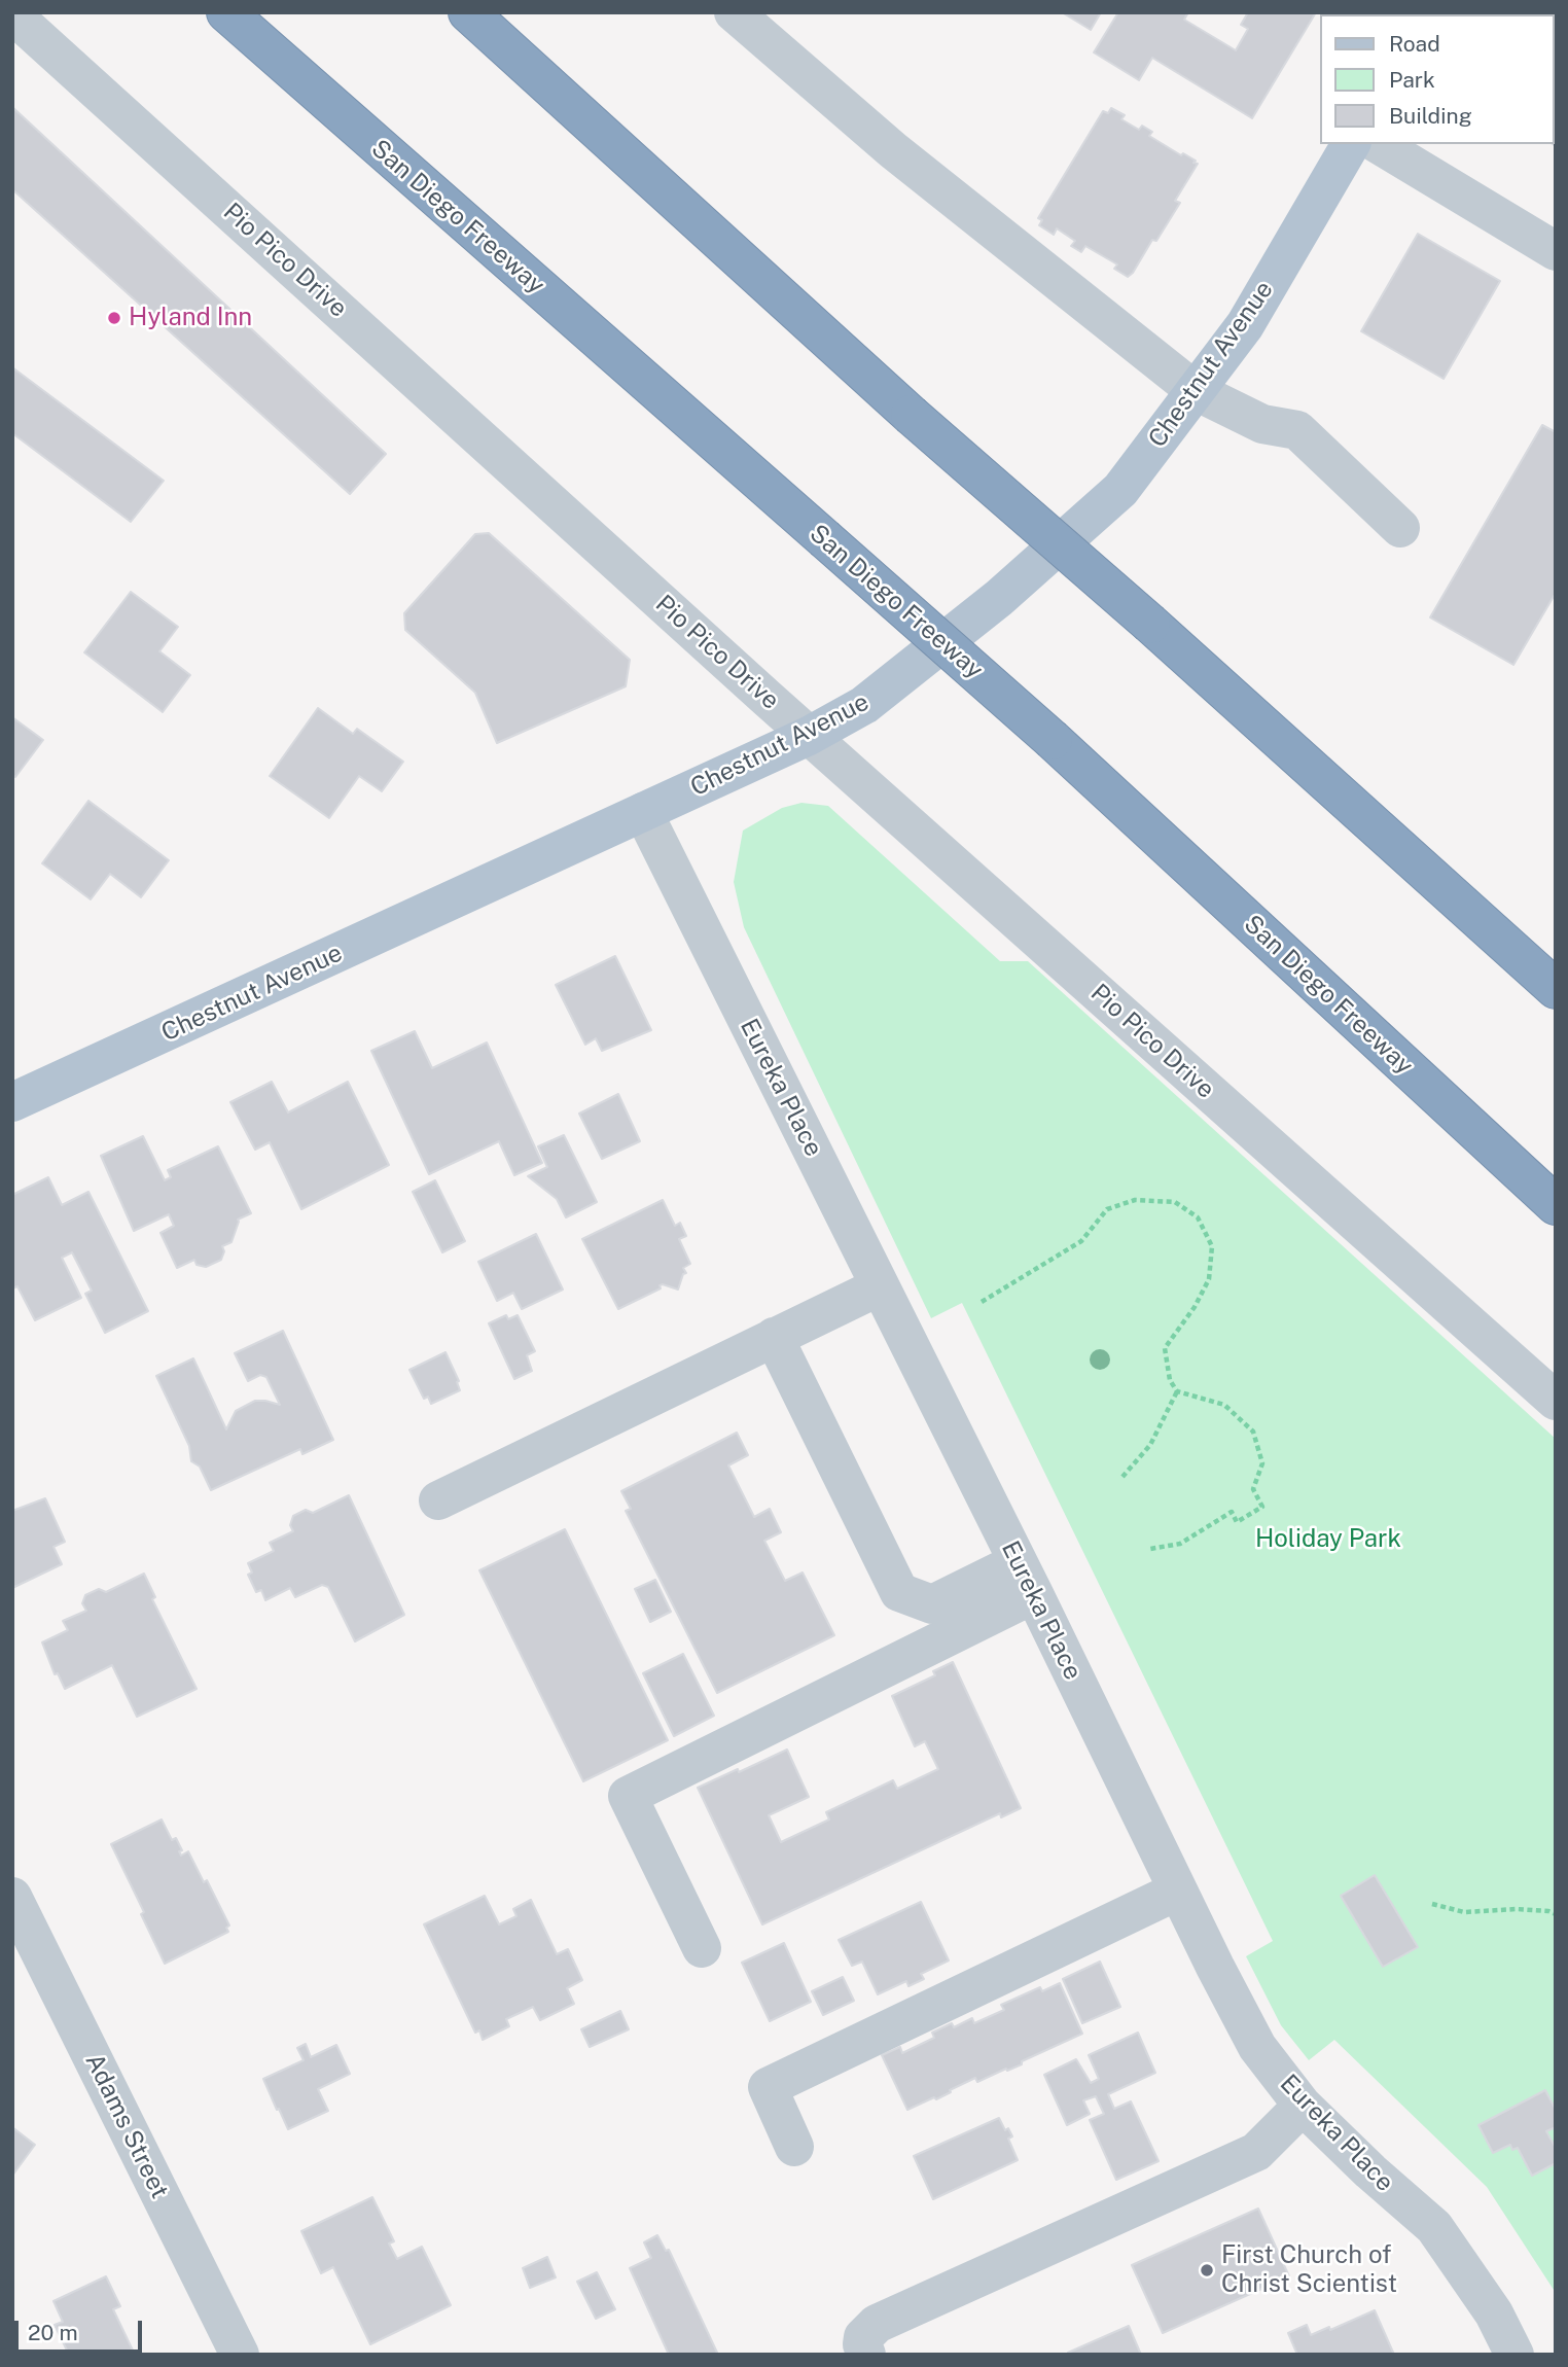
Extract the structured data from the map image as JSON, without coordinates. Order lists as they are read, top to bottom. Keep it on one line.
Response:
{"streets":{"highway":["San Diego Freeway"],"main road":["Chestnut Avenue"],"street":["Pio Pico Drive","Eureka Place","Adams Street"]},"crossings":[["Pio Pico Drive","Chestnut Avenue"],["Chestnut Avenue","Eureka Place"]],"parks":["Holiday Park"],"places":["Hyland Inn","First Church of Christ Scientist"],"legend":["Road","Park","Building"],"scale_bar":"20 m"}
